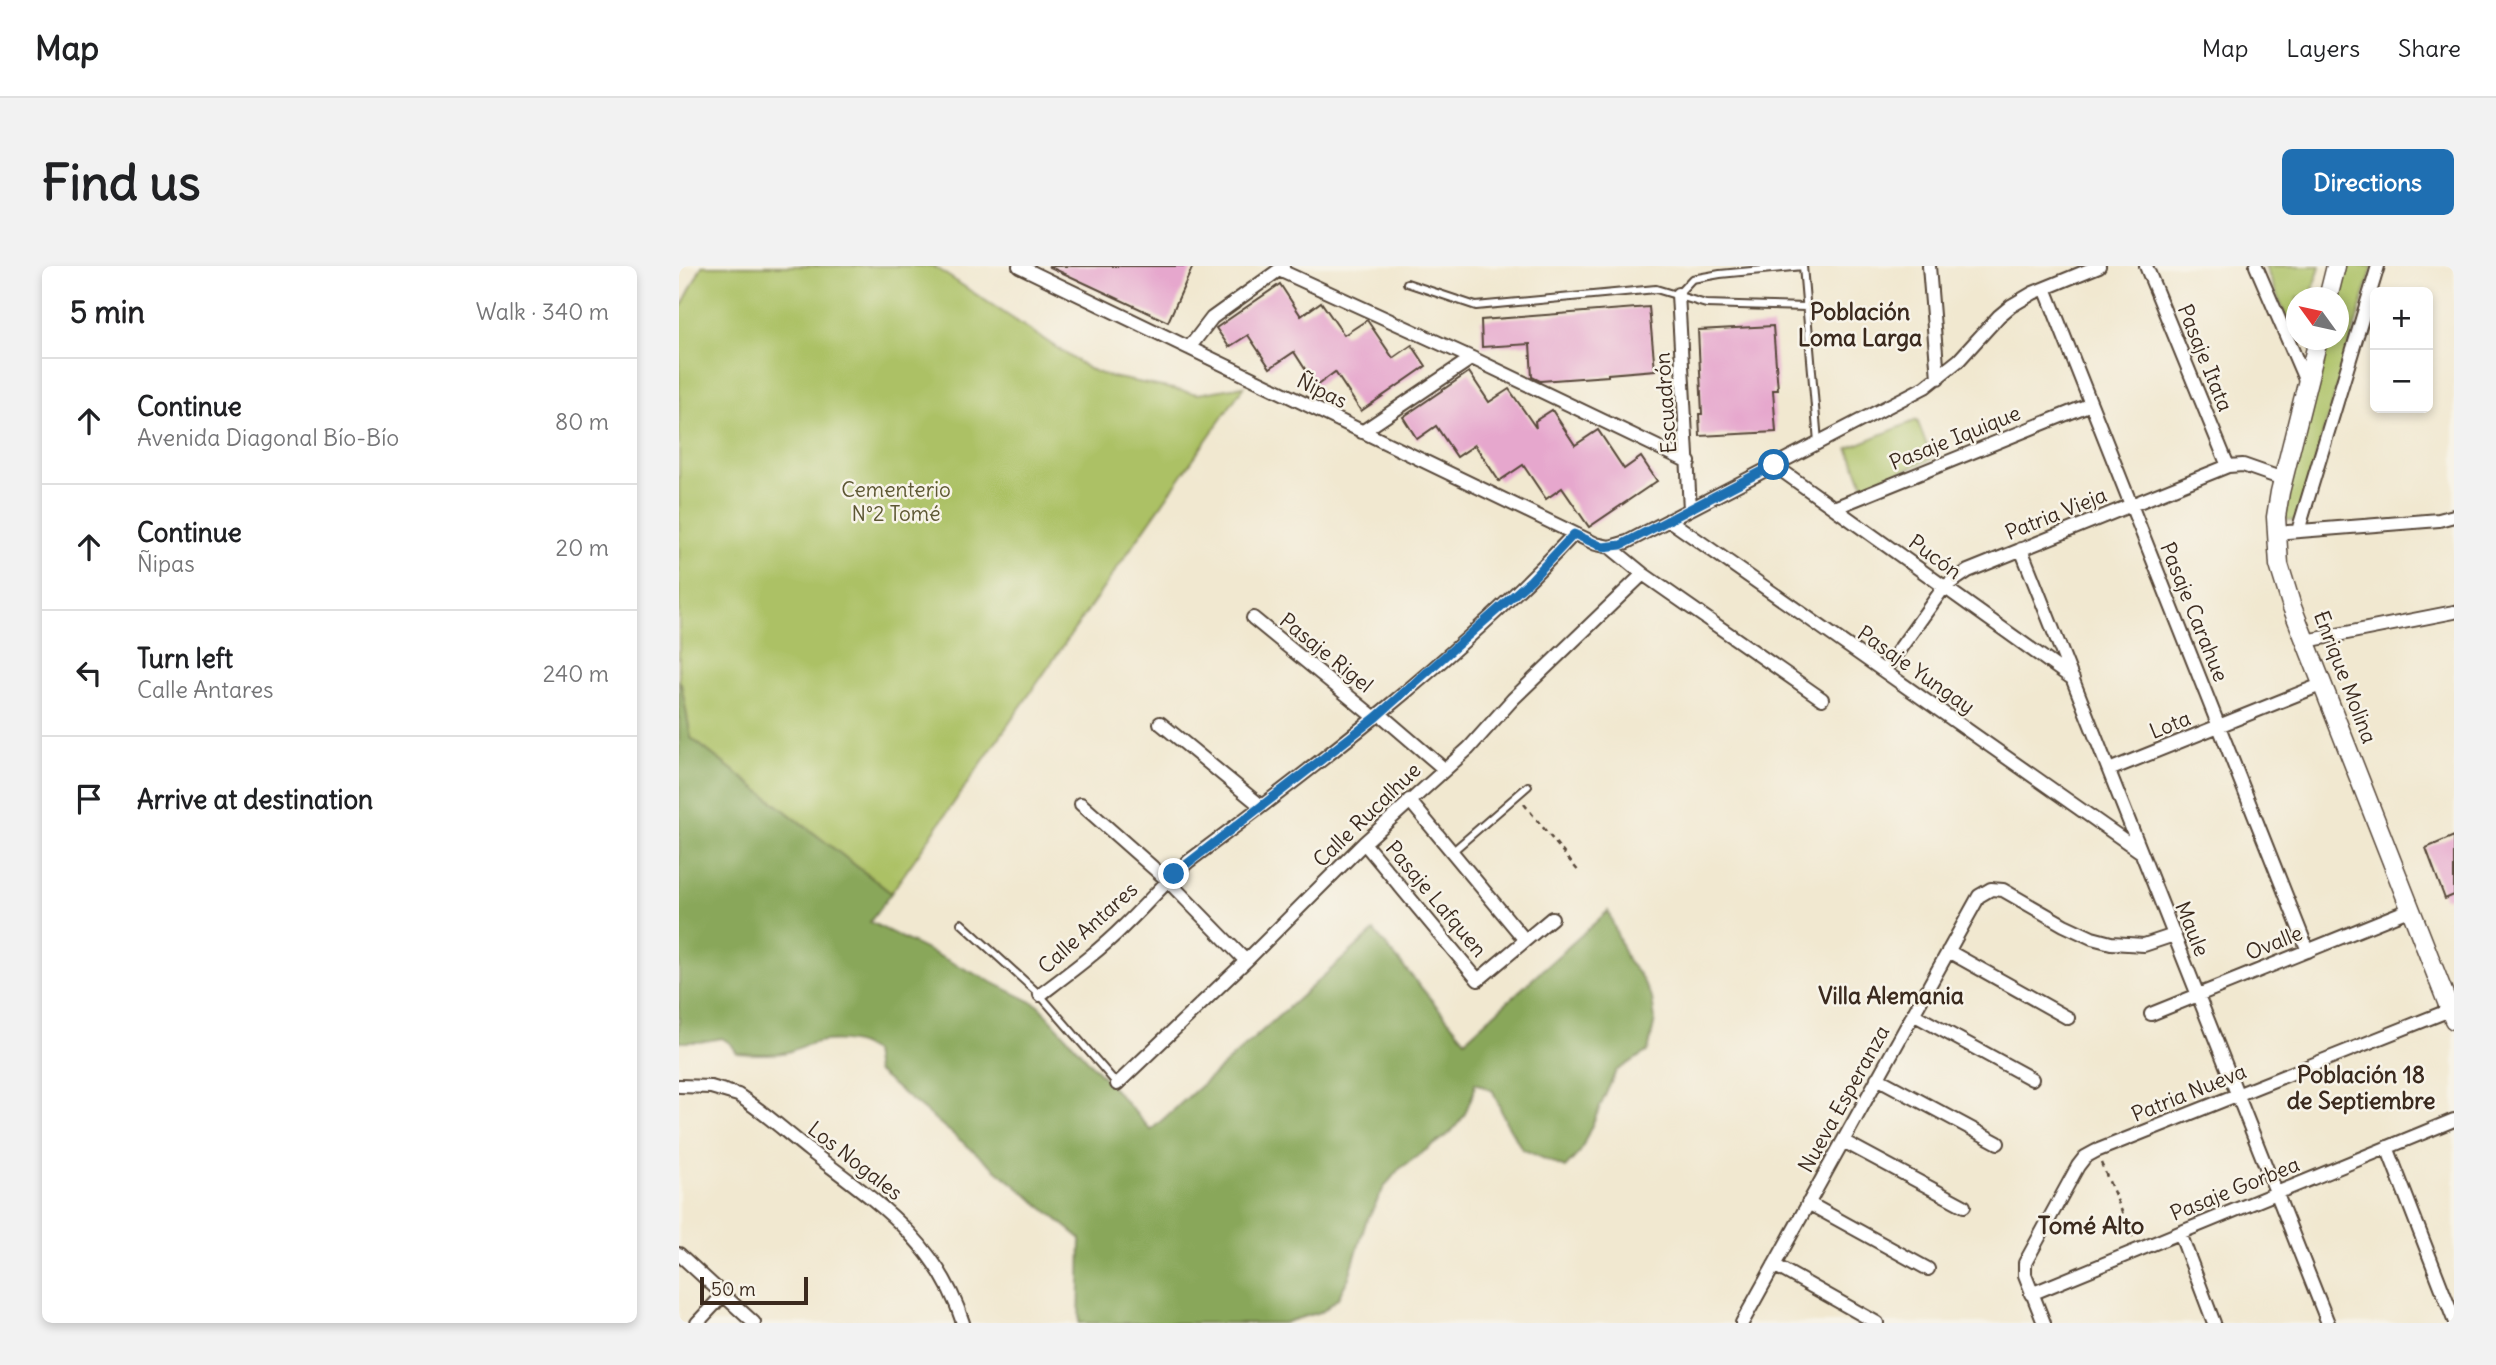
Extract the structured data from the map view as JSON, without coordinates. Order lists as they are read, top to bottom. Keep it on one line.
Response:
{"streets":{"main road":["Enrique Molina"],"street":["Pasaje Itata","Ñipas","Escuadrón","Pasaje Iquique","Patria Vieja","Pucón","Pasaje Carahue","Pasaje Rigel","Pasaje Yungay","Lota","Calle Rucalhue","Pasaje Lafquen","Calle Antares","Maule","Ovalle","Patria Nueva","Nueva Esperanza","Los Nogales","Pasaje Gorbea"]},"crossings":[["Pasaje Itata","Patria Vieja"],["Ñipas","Calle Rucalhue"],["Ñipas","Calle Antares"],["Pasaje Iquique","Pucón"],["Pasaje Iquique","Pasaje Carahue"],["Patria Vieja","Pucón"],["Patria Vieja","Pasaje Carahue"],["Patria Vieja","Pasaje Yungay"],["Patria Vieja","Maule"],["Pucón","Maule"],["Pasaje Carahue","Lota"],["Pasaje Carahue","Ovalle"],["Pasaje Rigel","Calle Rucalhue"],["Pasaje Rigel","Calle Antares"],["Pasaje Yungay","Maule"],["Enrique Molina","Lota"],["Enrique Molina","Ovalle"],["Enrique Molina","Patria Nueva"],["Lota","Maule"],["Calle Rucalhue","Pasaje Lafquen"],["Maule","Ovalle"],["Maule","Patria Nueva"],["Maule","Nueva Esperanza"],["Maule","Pasaje Gorbea"],["Patria Nueva","Pasaje Gorbea"]],"districts":["Población Loma Larga","Villa Alemania","Población 18 de Septiembre","Tomé Alto"],"parks":["Cementerio N°2 Tomé"],"scale_bar":"50 m","north":"top left","page":{"header":"Map","nav":["Map","Layers","Share"],"buttons":"Directions","title":"Find us","heading":["5 min","Walk · 340 m"],"map_buttons":["+","−"],"list":[["Continue","Avenida Diagonal Bío-Bío","80 m"],["Continue","Ñipas","20 m"],["Turn left","Calle Antares","240 m"],"Arrive at destination"],"scale":"50 m"}}
